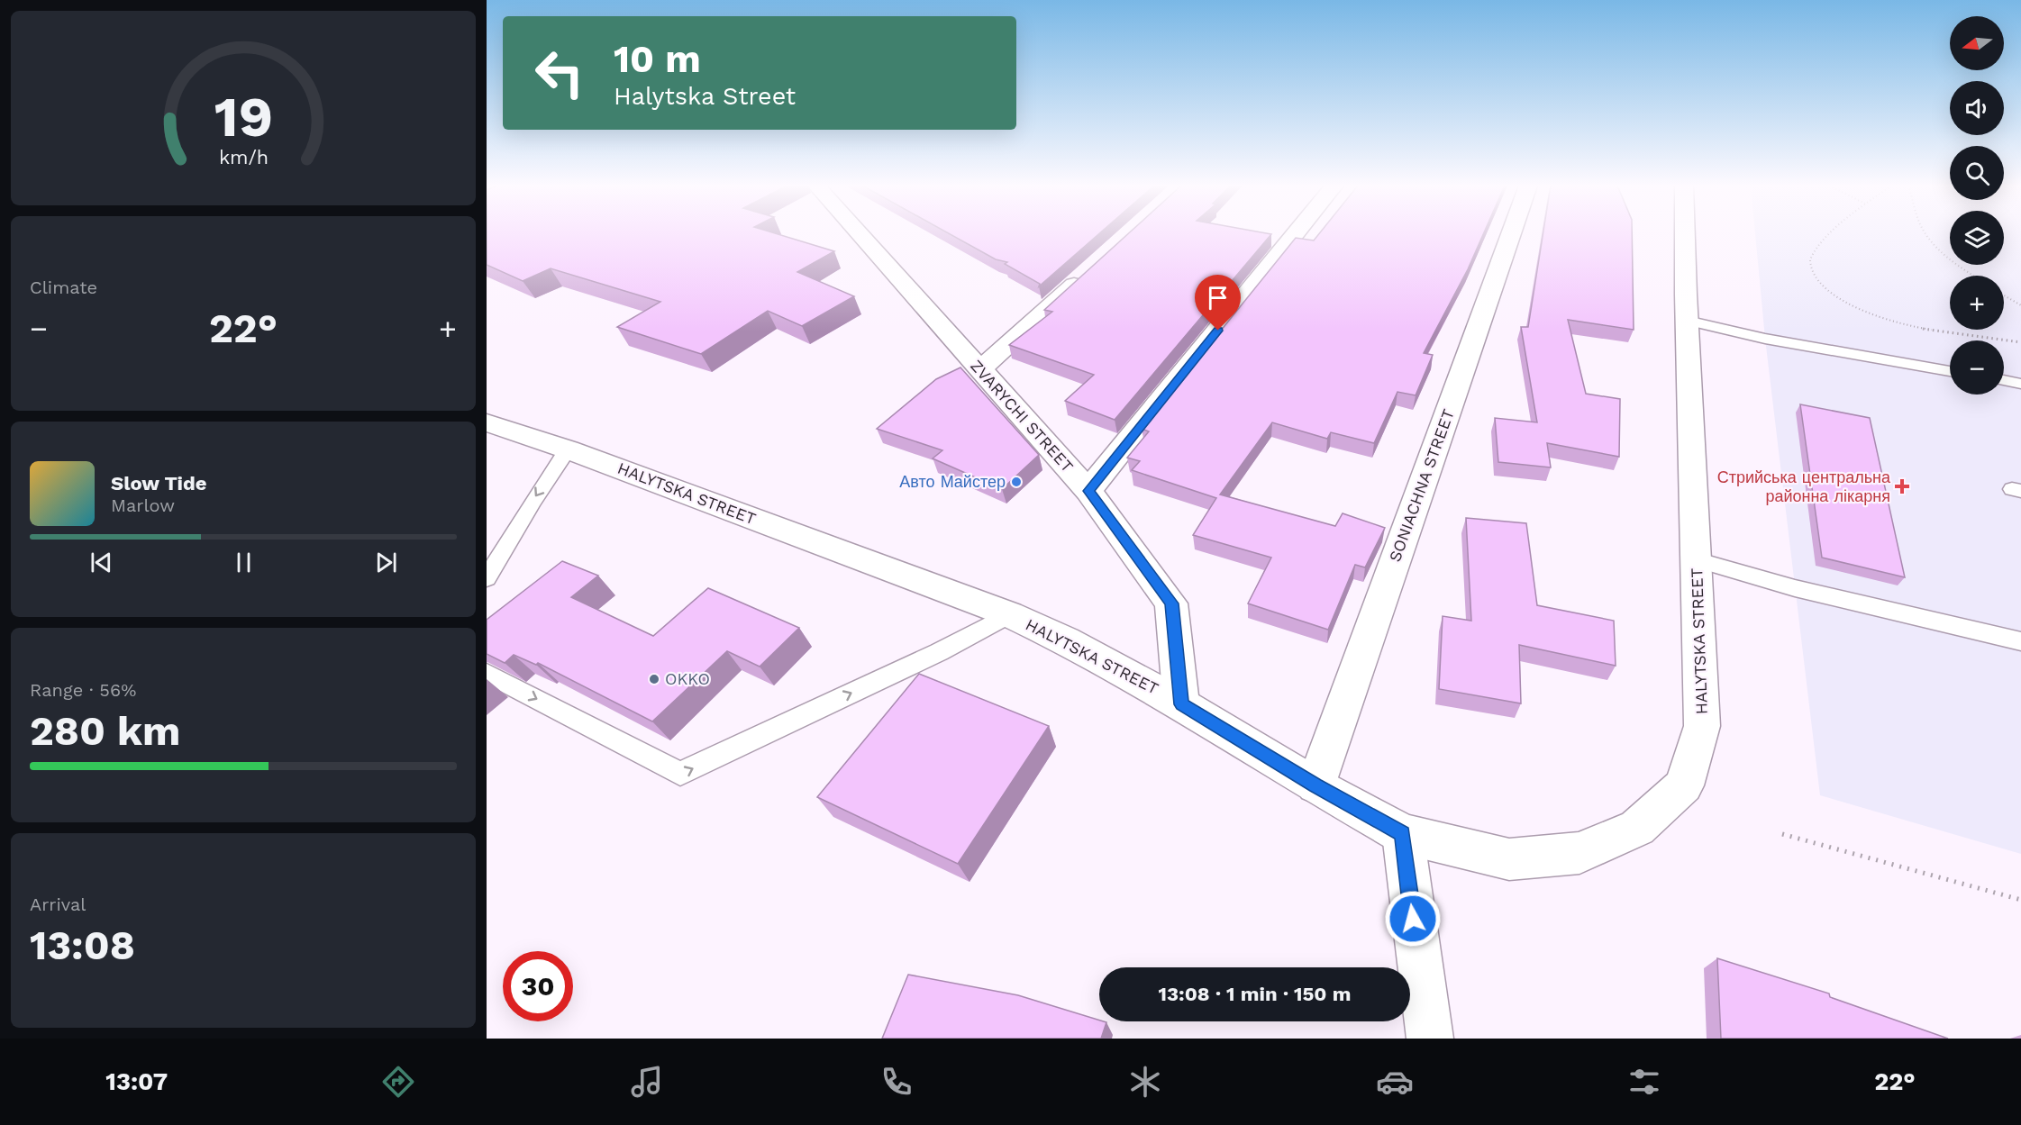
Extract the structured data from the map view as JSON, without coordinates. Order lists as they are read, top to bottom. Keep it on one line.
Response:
{"streets":{"main road":["ZVARYCHI STREET","SONIACHNA STREET","HALYTSKA STREET"]},"crossings":[["ZVARYCHI STREET","HALYTSKA STREET"],["SONIACHNA STREET","HALYTSKA STREET"]],"places":{"other":["Авто Майстер","OKKO"],"health":["Стрийська центральна районна лікарня"]},"north":"left","page":{"map_buttons":["+","−"],"turn":["10 m","Halytska Street"],"tile":["Climate",["Range · 56%","280 km"],["Arrival","13:08"]],"heat":["−","22°","+"],"song":["Slow Tide","Marlow"],"limit":"30","trip":"13:08 · 1 min · 150 m","tabs":["13:07","22°"],"gauge":["19","km/h"]}}
